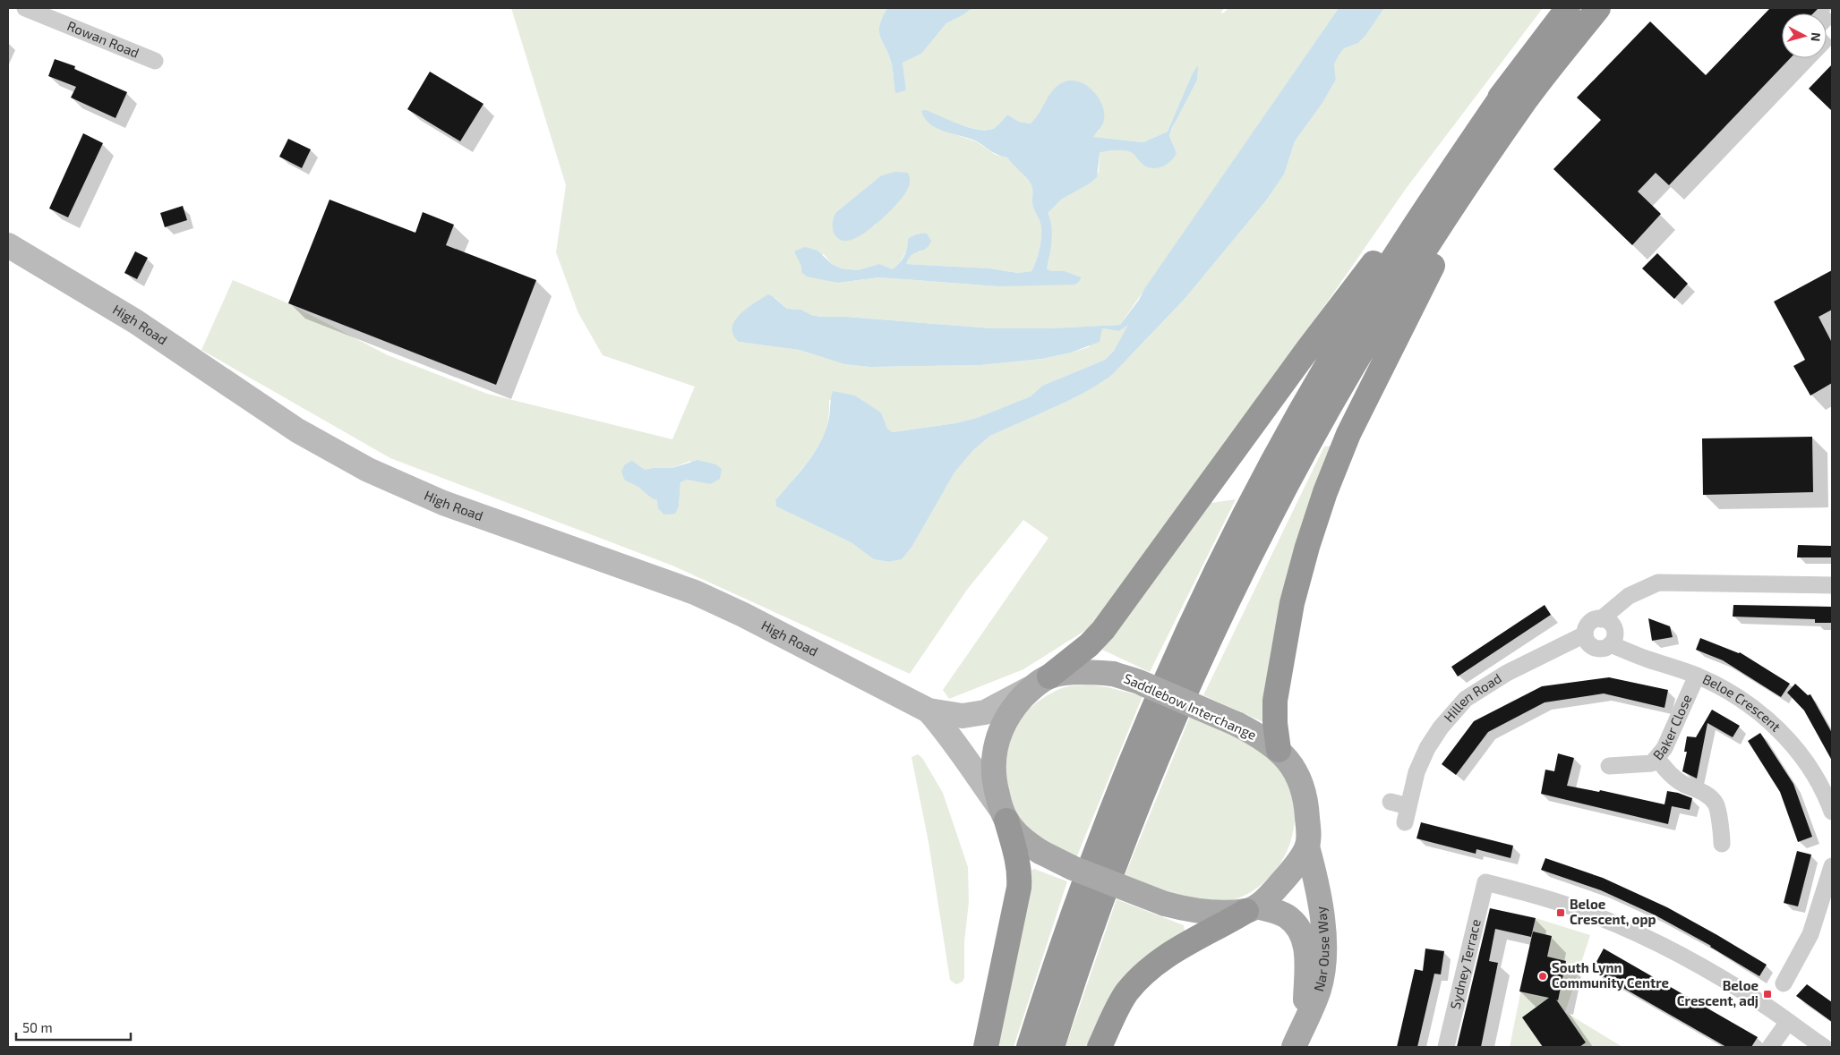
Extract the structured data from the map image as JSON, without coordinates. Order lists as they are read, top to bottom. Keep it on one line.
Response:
{"streets":{"main road":["Saddlebow Interchange","Nar Ouse Way"],"street":["Rowan Road","High Road","Hillen Road","Beloe Crescent","Baker Close","Sydney Terrace"]},"crossings":[["High Road","Saddlebow Interchange"],["Hillen Road","Beloe Crescent"],["Beloe Crescent","Baker Close"],["Saddlebow Interchange","Nar Ouse Way"]],"places":{"transit":["Beloe Crescent, opp","Beloe Crescent, adj"],"other":["South Lynn Community Centre"]},"scale_bar":"50 m","north":"right"}
